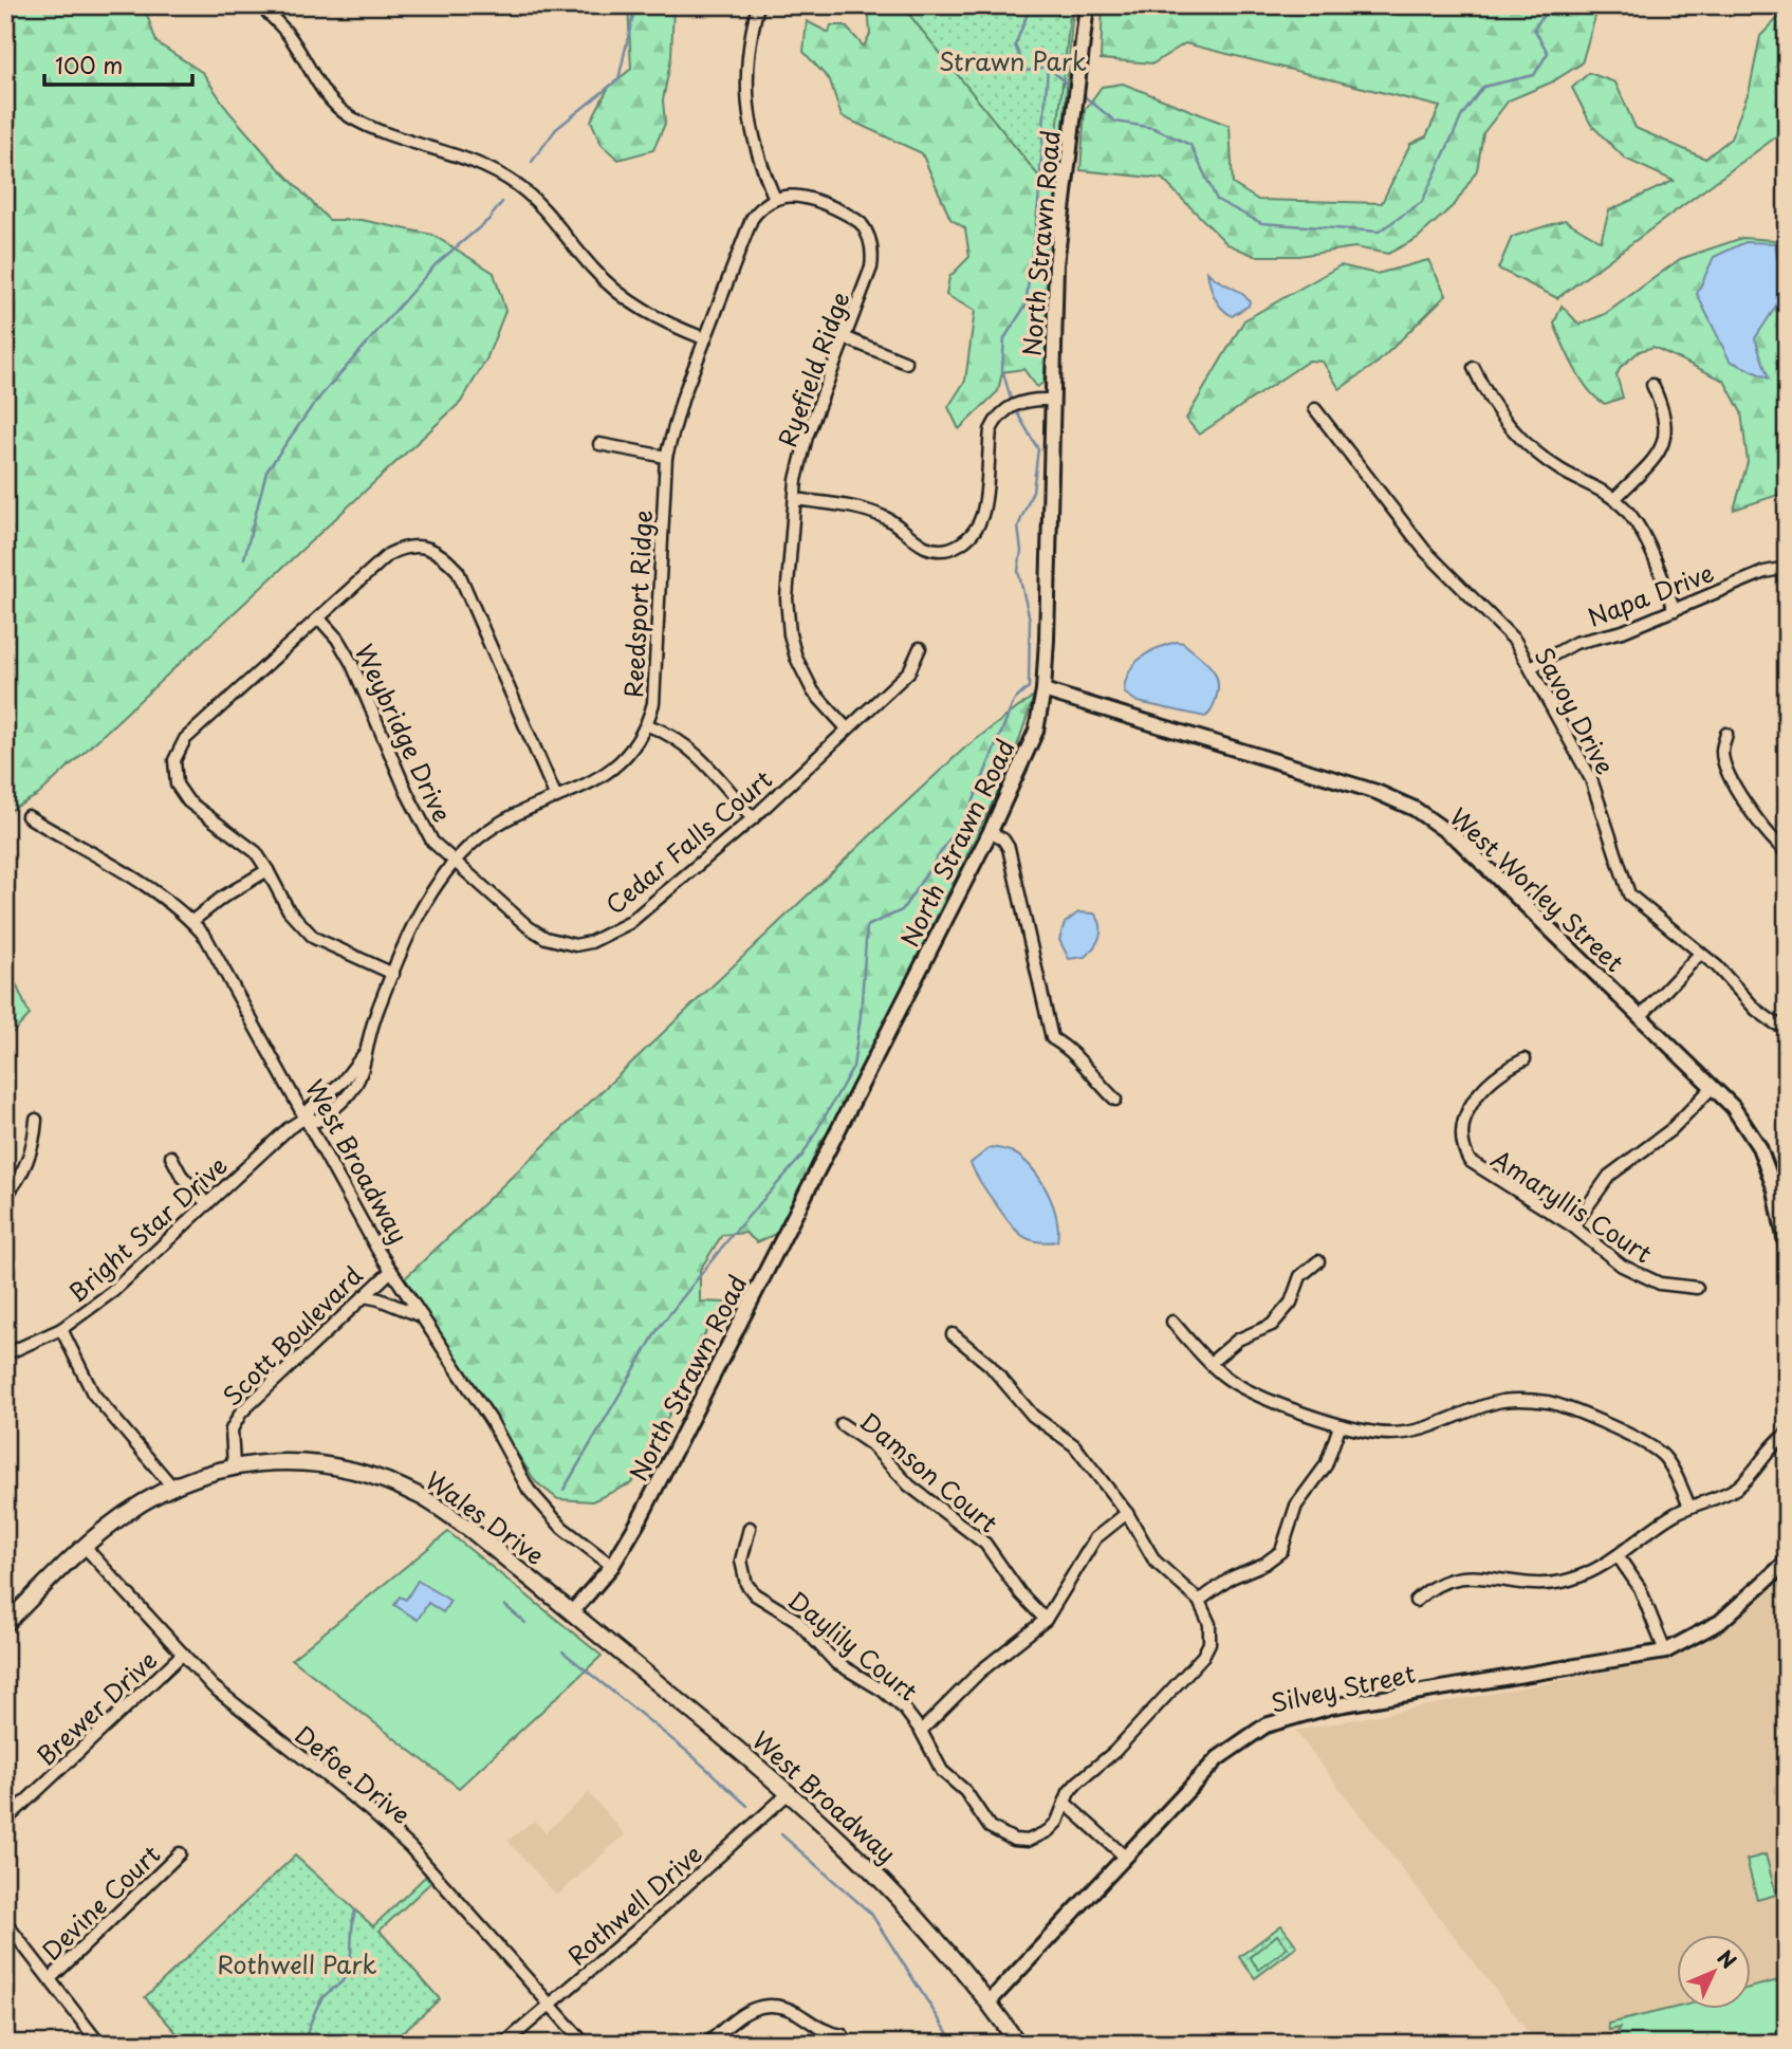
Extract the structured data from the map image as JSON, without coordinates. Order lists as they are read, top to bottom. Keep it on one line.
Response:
{"streets":{"main road":["West Broadway","Wales Drive"],"street":["North Strawn Road","Ryefield Ridge","Napa Drive","Reedsport Ridge","Savoy Drive","Weybridge Drive","Cedar Falls Court","West Worley Street","Amaryllis Court","Bright Star Drive","Scott Boulevard","Damson Court","Daylily Court","Silvey Street","Brewer Drive","Defoe Drive","Devine Court","Rothwell Drive"]},"crossings":[["North Strawn Road","West Worley Street"],["North Strawn Road","West Broadway"],["North Strawn Road","Wales Drive"],["Ryefield Ridge","Reedsport Ridge"],["Ryefield Ridge","Cedar Falls Court"],["Napa Drive","Savoy Drive"],["Reedsport Ridge","Weybridge Drive"],["Reedsport Ridge","Cedar Falls Court"],["Reedsport Ridge","West Broadway"],["Reedsport Ridge","Bright Star Drive"],["Weybridge Drive","Cedar Falls Court"],["West Broadway","Bright Star Drive"],["West Broadway","Scott Boulevard"],["West Broadway","Wales Drive"],["West Broadway","Silvey Street"],["West Broadway","Rothwell Drive"],["Scott Boulevard","Wales Drive"],["Brewer Drive","Defoe Drive"],["Defoe Drive","Rothwell Drive"]],"parks":["Strawn Park","Rothwell Park"],"scale_bar":"100 m","north":"top right"}
